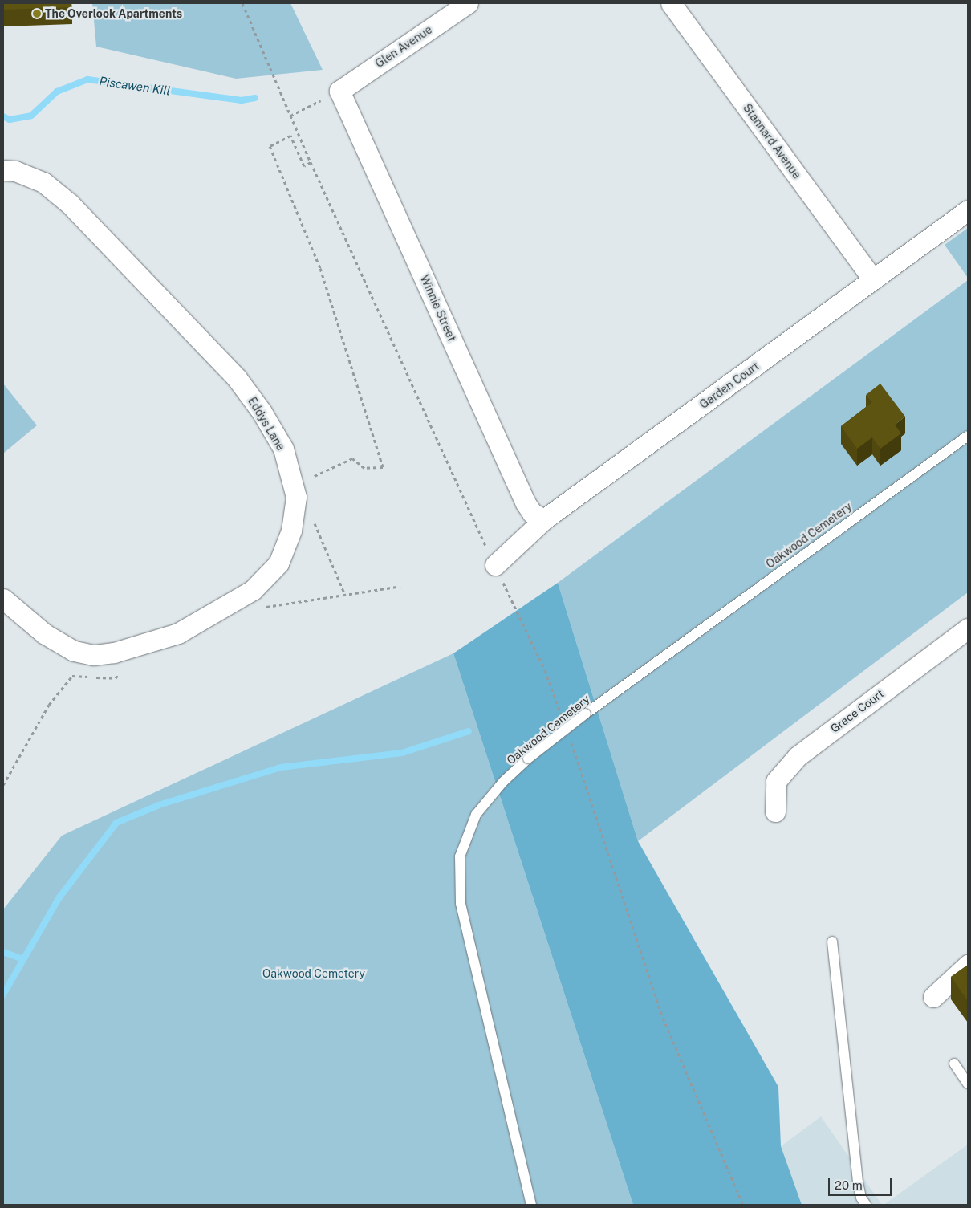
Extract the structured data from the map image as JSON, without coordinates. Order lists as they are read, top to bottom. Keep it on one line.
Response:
{"streets":{"street":["Glen Avenue","Stannard Avenue","Winnie Street","Garden Court","Eddys Lane","Grace Court"],"lane":["Oakwood Cemetery"]},"crossings":[["Glen Avenue","Winnie Street"],["Stannard Avenue","Garden Court"],["Winnie Street","Garden Court"]],"water":["Piscawen Kill"],"parks":["Oakwood Cemetery"],"places":["The Overlook Apartments"],"scale_bar":"20 m"}
